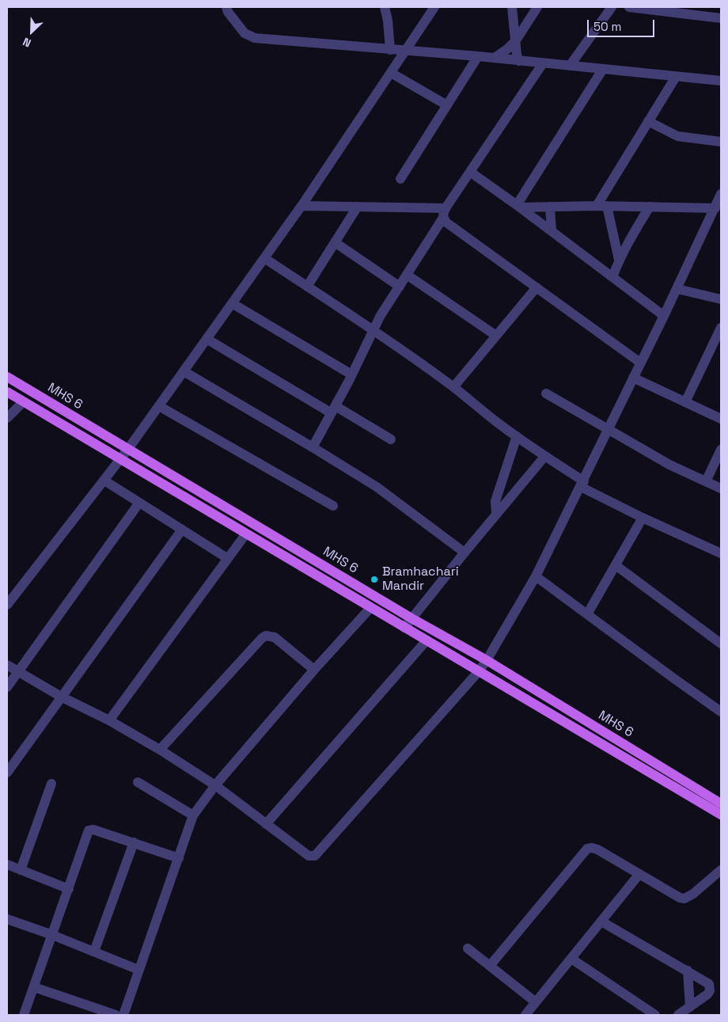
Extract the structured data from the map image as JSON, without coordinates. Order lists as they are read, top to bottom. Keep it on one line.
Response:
{"streets":{"main road":["MHS 6"]},"places":["Bramhachari Mandir"],"scale_bar":"50 m","north":"bottom left"}
